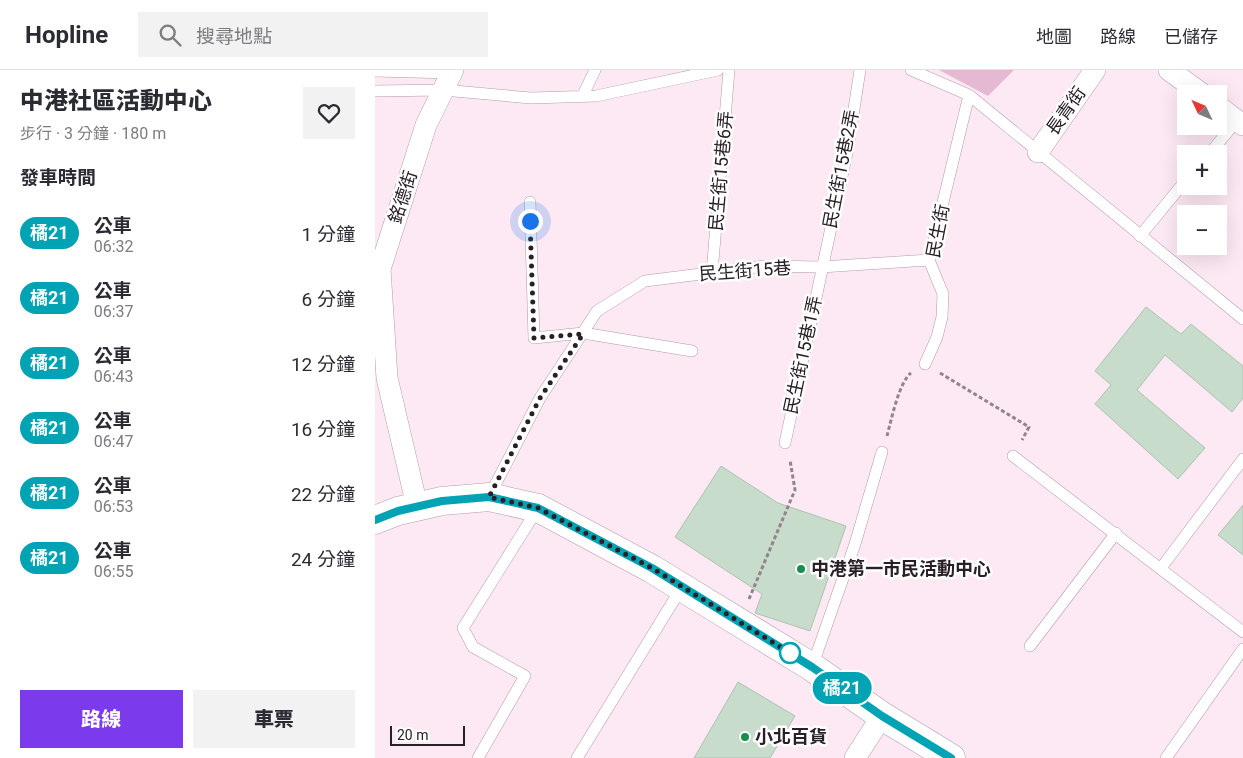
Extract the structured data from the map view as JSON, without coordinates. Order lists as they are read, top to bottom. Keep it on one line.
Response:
{"streets":{"street":["長青街","銘德街"],"lane":["民生街15巷2弄","民生街15巷6弄","民生街","民生街15巷","民生街15巷1弄"]},"crossings":[["民生街15巷2弄","民生街15巷"],["民生街15巷2弄","民生街15巷1弄"],["民生街15巷6弄","民生街15巷"],["民生街","民生街15巷"],["民生街15巷","民生街15巷1弄"]],"places":["中港第一市民活動中心","小北百貨"],"lines":["bus line 橘21"],"scale_bar":"20 m","north":"top left","page":{"header":"Hopline","search":"搜尋地點","nav":["地圖","路線","已儲存"],"heading":[["中港社區活動中心","步行 · 3 分鐘 · 180 m"],"發車時間"],"on_map":"橘21","map_buttons":["+","−"],"list":[{"mark":"橘21","name":"公車","note":"06:32","value":"1 分鐘"},{"mark":"橘21","name":"公車","note":"06:37","value":"6 分鐘"},{"mark":"橘21","name":"公車","note":"06:43","value":"12 分鐘"},{"mark":"橘21","name":"公車","note":"06:47","value":"16 分鐘"},{"mark":"橘21","name":"公車","note":"06:53","value":"22 分鐘"},{"mark":"橘21","name":"公車","note":"06:55","value":"24 分鐘"}],"buttons":["路線","車票"],"scale":"20 m"}}
